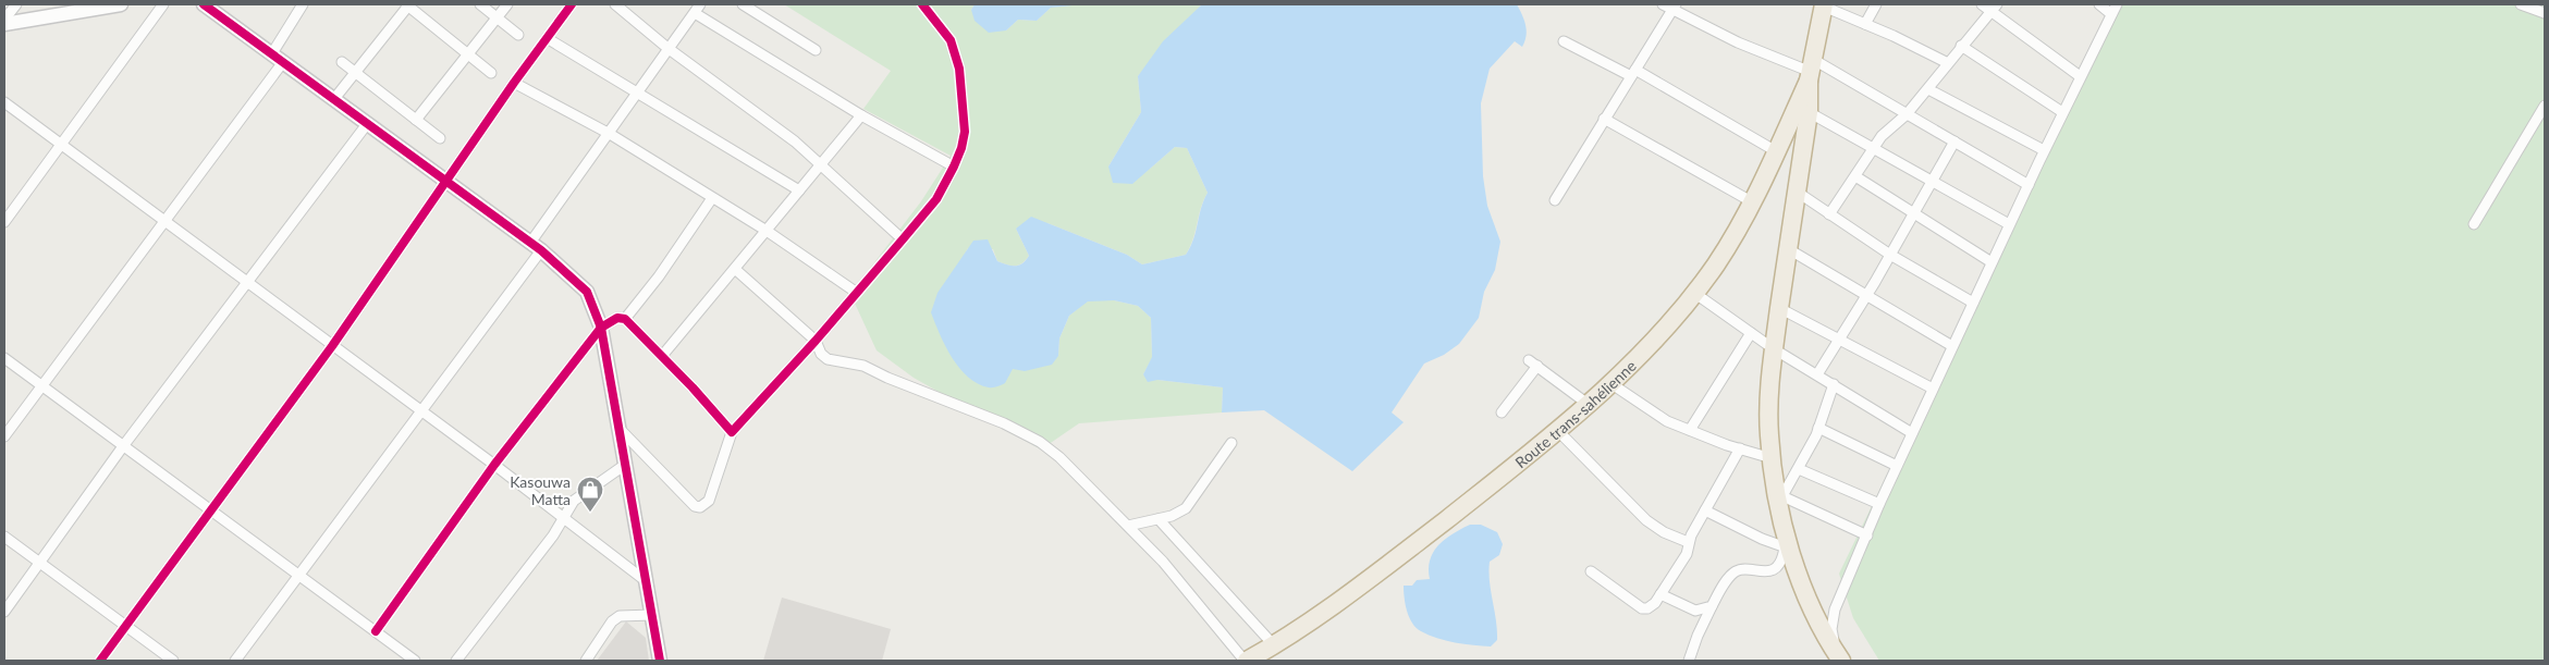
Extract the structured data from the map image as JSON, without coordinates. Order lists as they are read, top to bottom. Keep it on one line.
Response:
{"streets":{"highway":["Route trans-sahélienne"]},"places":{"shop":["Kasouwa Matta"]}}
